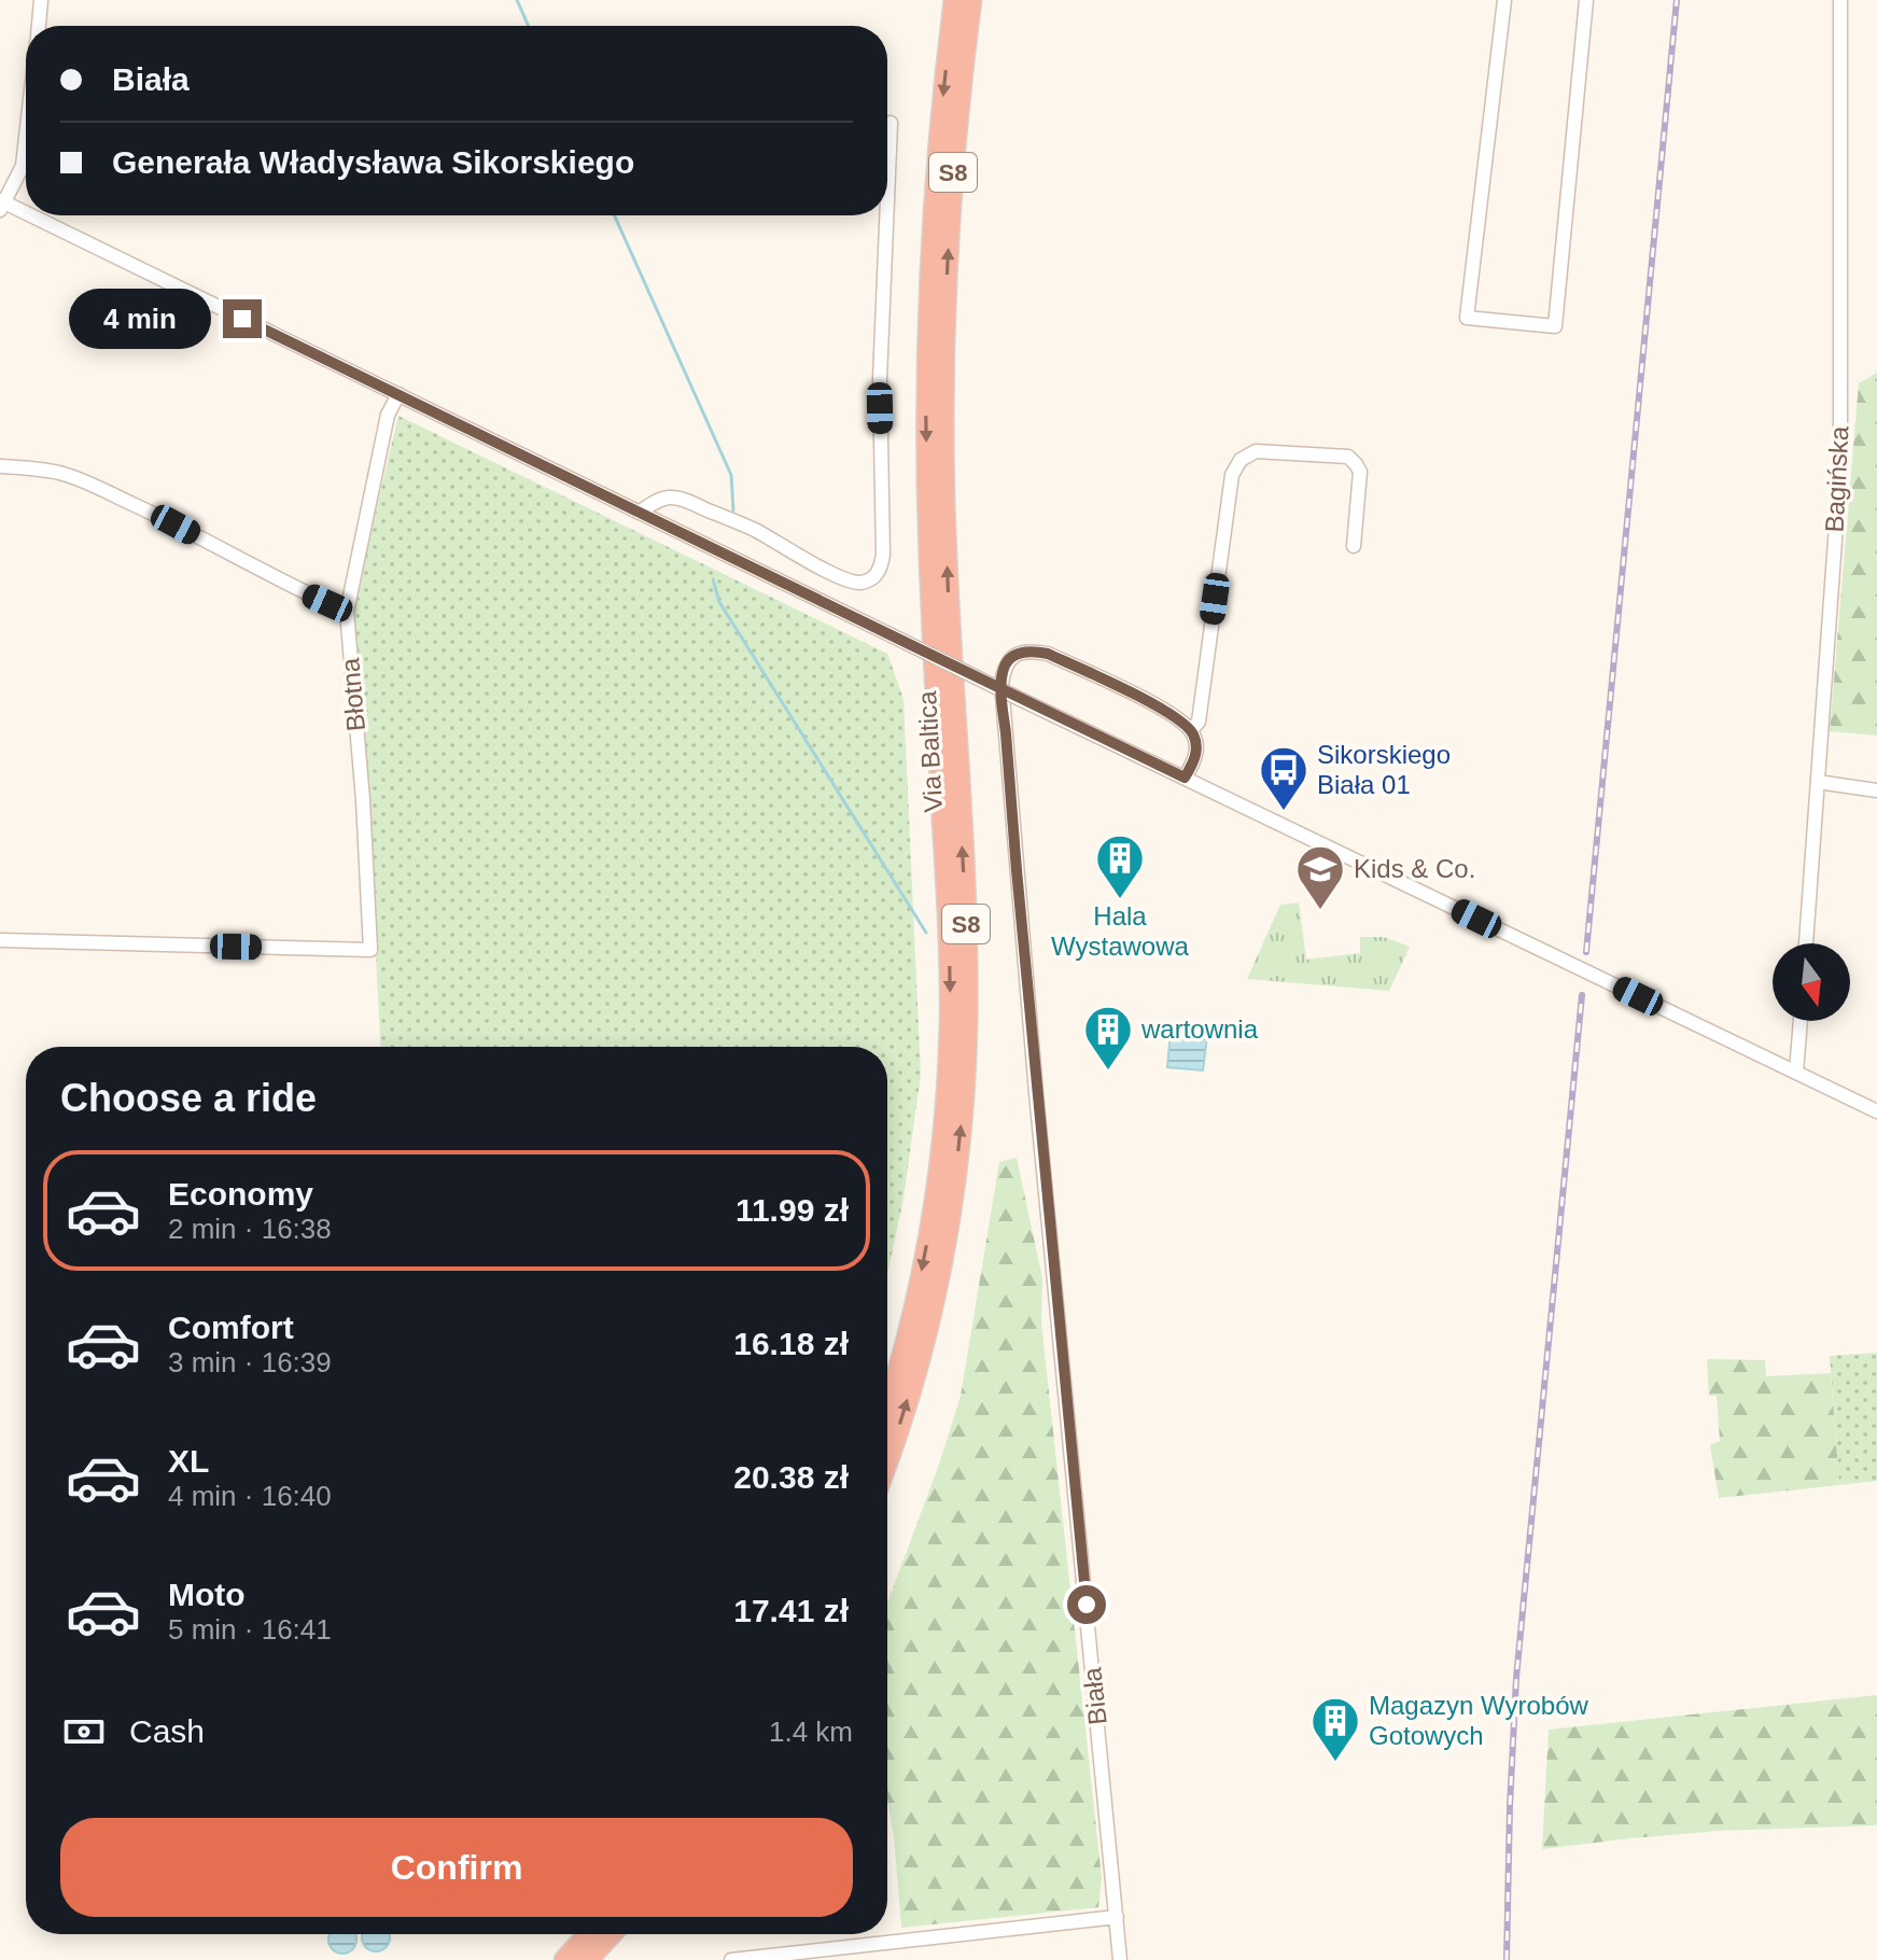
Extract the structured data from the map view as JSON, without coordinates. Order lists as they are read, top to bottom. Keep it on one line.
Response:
{"streets":{"highway":["S8","Via Baltica"],"street":["Bagińska","Błotna","Biała"]},"places":{"bus stop":["Sikorskiego Biała 01"],"building":["Hala Wystawowa","wartownia","Magazyn Wyrobów Gotowych"],"school or university":["Kids & Co."]},"north":"bottom","page":{"banner":["Biała","Generała Władysława Sikorskiego"],"bubble":"4 min","heading":"Choose a ride","list":[{"name":"Economy","note":"2 min · 16:38","value":"11.99 zł"},{"name":"Comfort","note":"3 min · 16:39","value":"16.18 zł"},{"name":"XL","note":"4 min · 16:40","value":"20.38 zł"},{"name":"Moto","note":"5 min · 16:41","value":"17.41 zł"}],"pay":["Cash","1.4 km"],"buttons":"Confirm"}}
